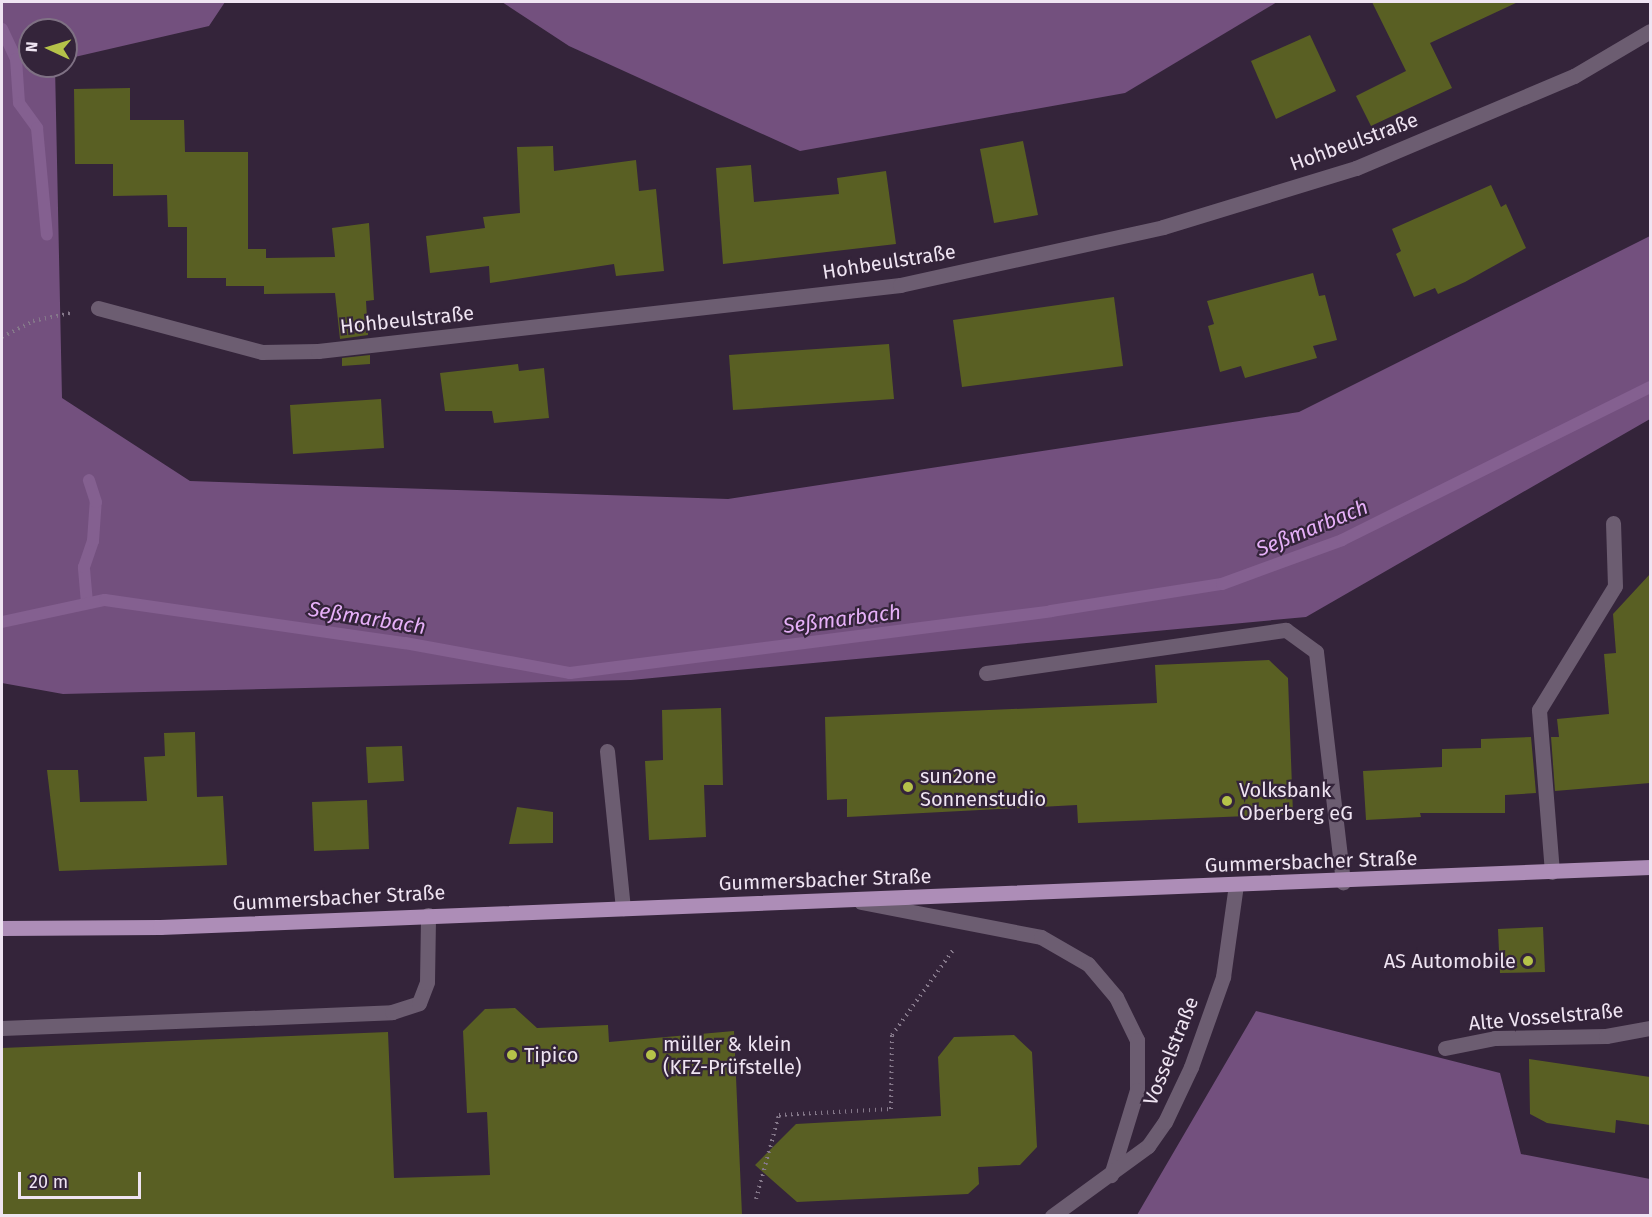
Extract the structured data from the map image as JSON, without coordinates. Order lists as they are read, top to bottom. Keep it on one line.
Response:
{"streets":{"main road":["Gummersbacher Straße"],"street":["Hohbeulstraße","Alte Vosselstraße","Vosselstraße"]},"crossings":[["Gummersbacher Straße","Vosselstraße"]],"water":["Seßmarbach"],"places":["sun2one Sonnenstudio","Volksbank Oberberg eG","AS Automobile","Tipico","müller & klein (KFZ-Prüfstelle)"],"scale_bar":"20 m","north":"left"}
